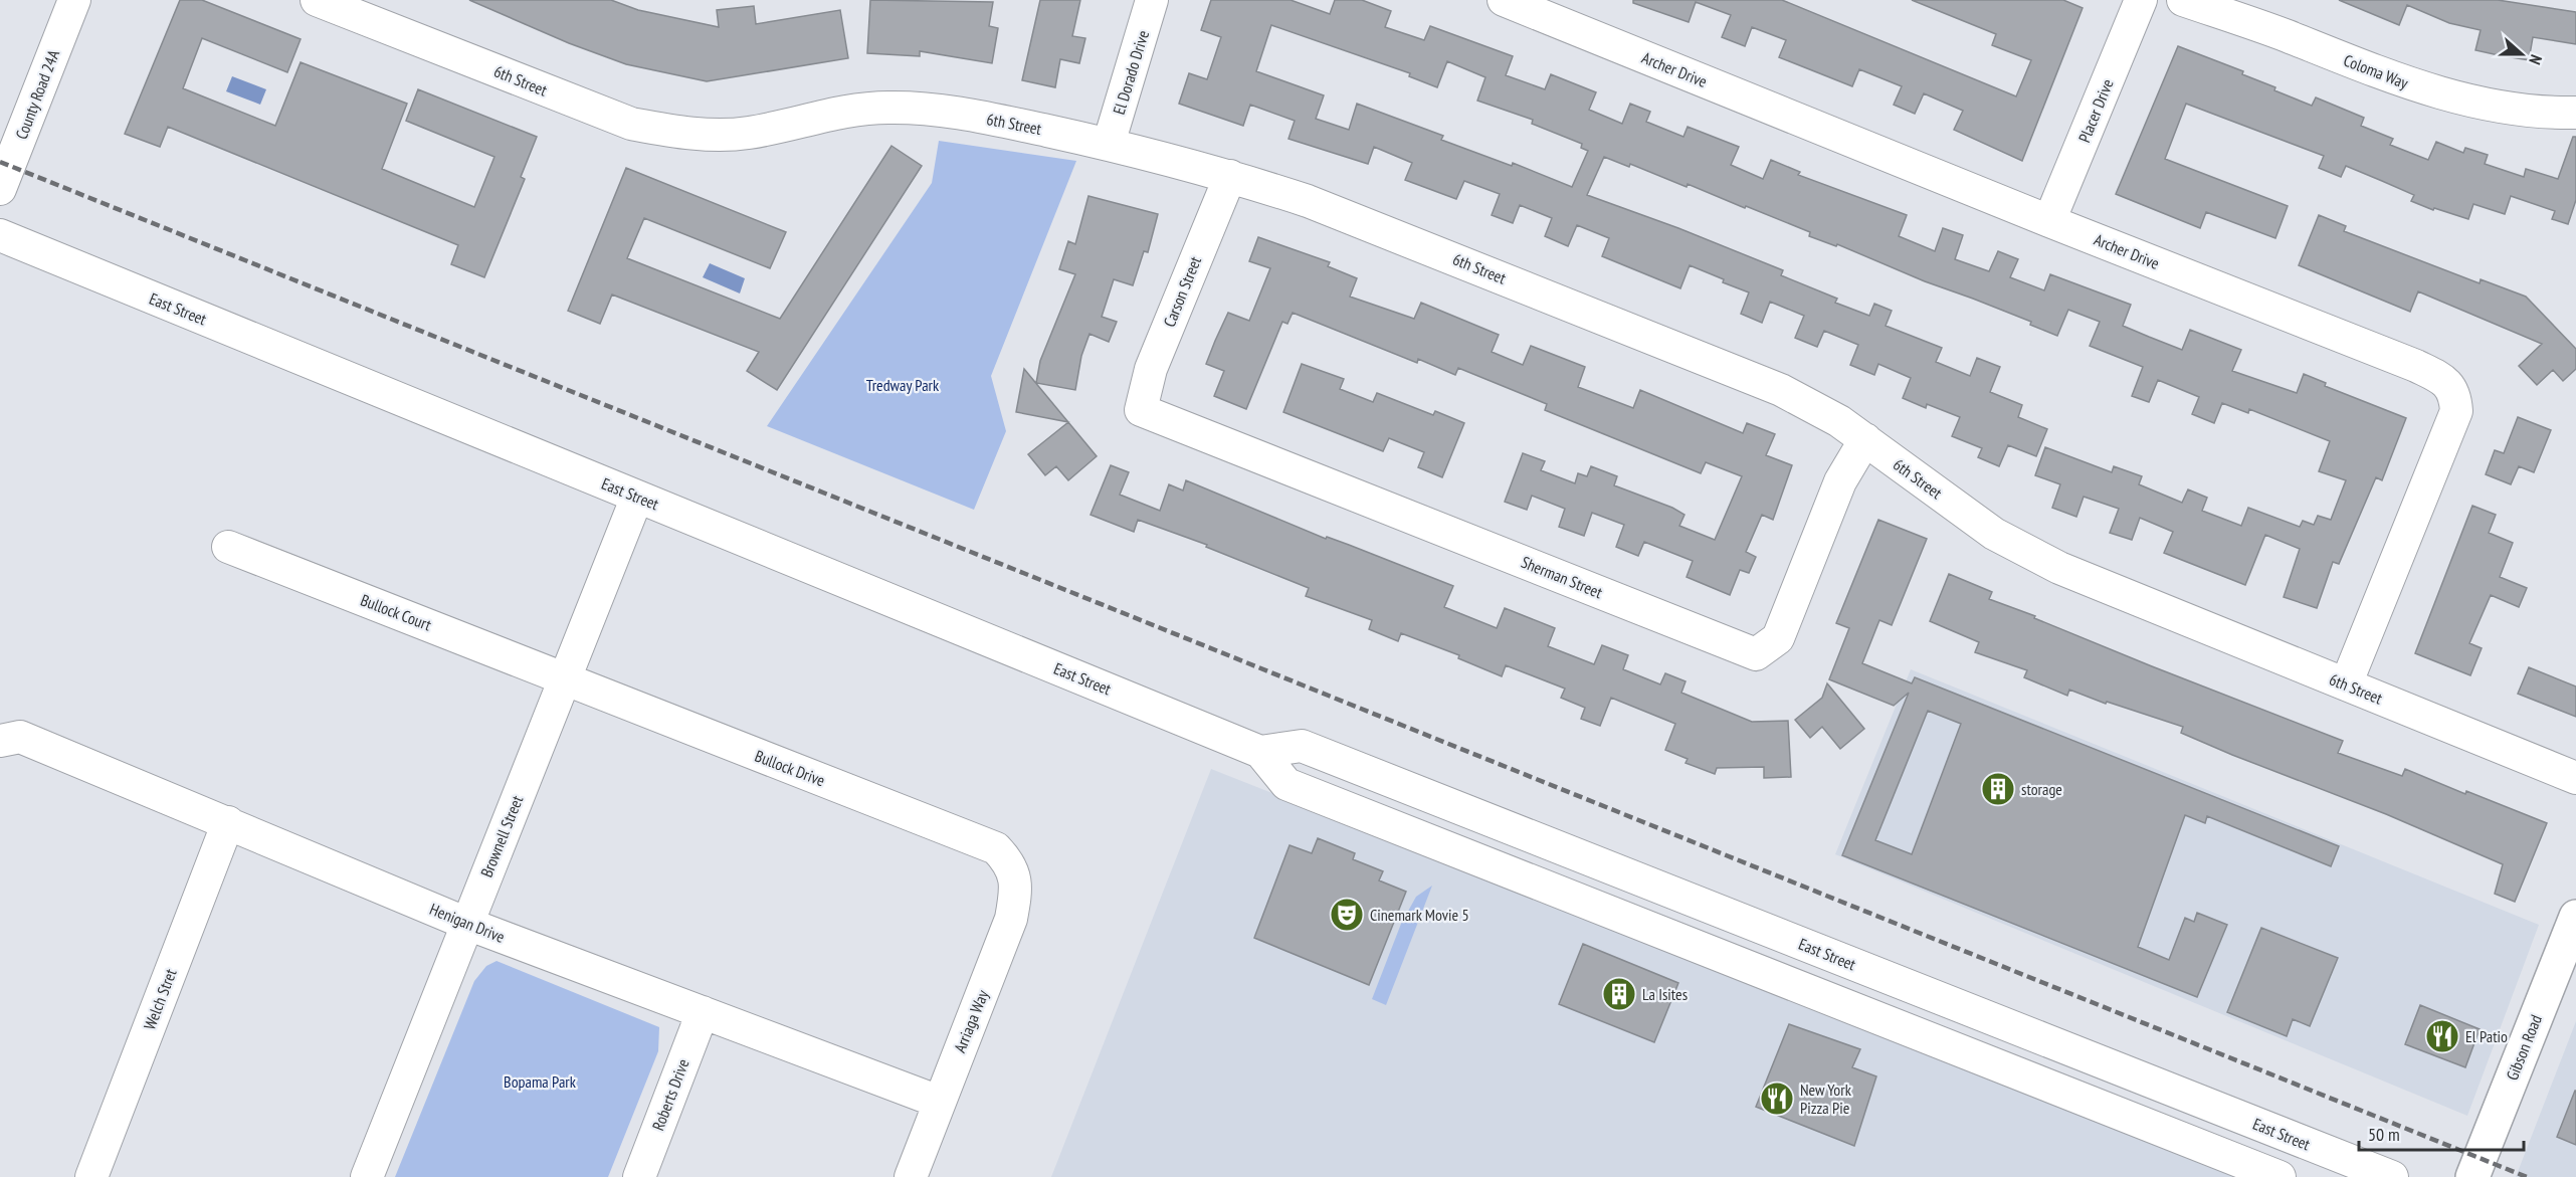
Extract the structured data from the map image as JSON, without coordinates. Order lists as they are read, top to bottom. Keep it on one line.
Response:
{"streets":{"main road":["Gibson Road"],"street":["Archer Drive","Coloma Way","El Dorado Drive","6th Street","County Road 24A","Placer Drive","Carson Street","East Street","Sherman Street","Bullock Court","Bullock Drive","Brownell Street","Henigan Drive","Welch Stret","Arriaga Way","Roberts Drive"]},"crossings":[["Archer Drive","6th Street"],["Archer Drive","Placer Drive"],["El Dorado Drive","6th Street"],["6th Street","Carson Street"],["6th Street","Sherman Street"],["Carson Street","Sherman Street"],["East Street","Brownell Street"],["Bullock Court","Bullock Drive"],["Bullock Court","Brownell Street"],["Bullock Drive","Brownell Street"],["Bullock Drive","Arriaga Way"],["Brownell Street","Henigan Drive"],["Henigan Drive","Welch Stret"],["Henigan Drive","Arriaga Way"],["Henigan Drive","Roberts Drive"]],"parks":["Tredway Park","Bopama Park"],"places":{"building":["storage","La Isites"],"theatre":["Cinemark Movie 5"],"restaurant":["El Patio","New York Pizza Pie"]},"scale_bar":"50 m","north":"right"}
